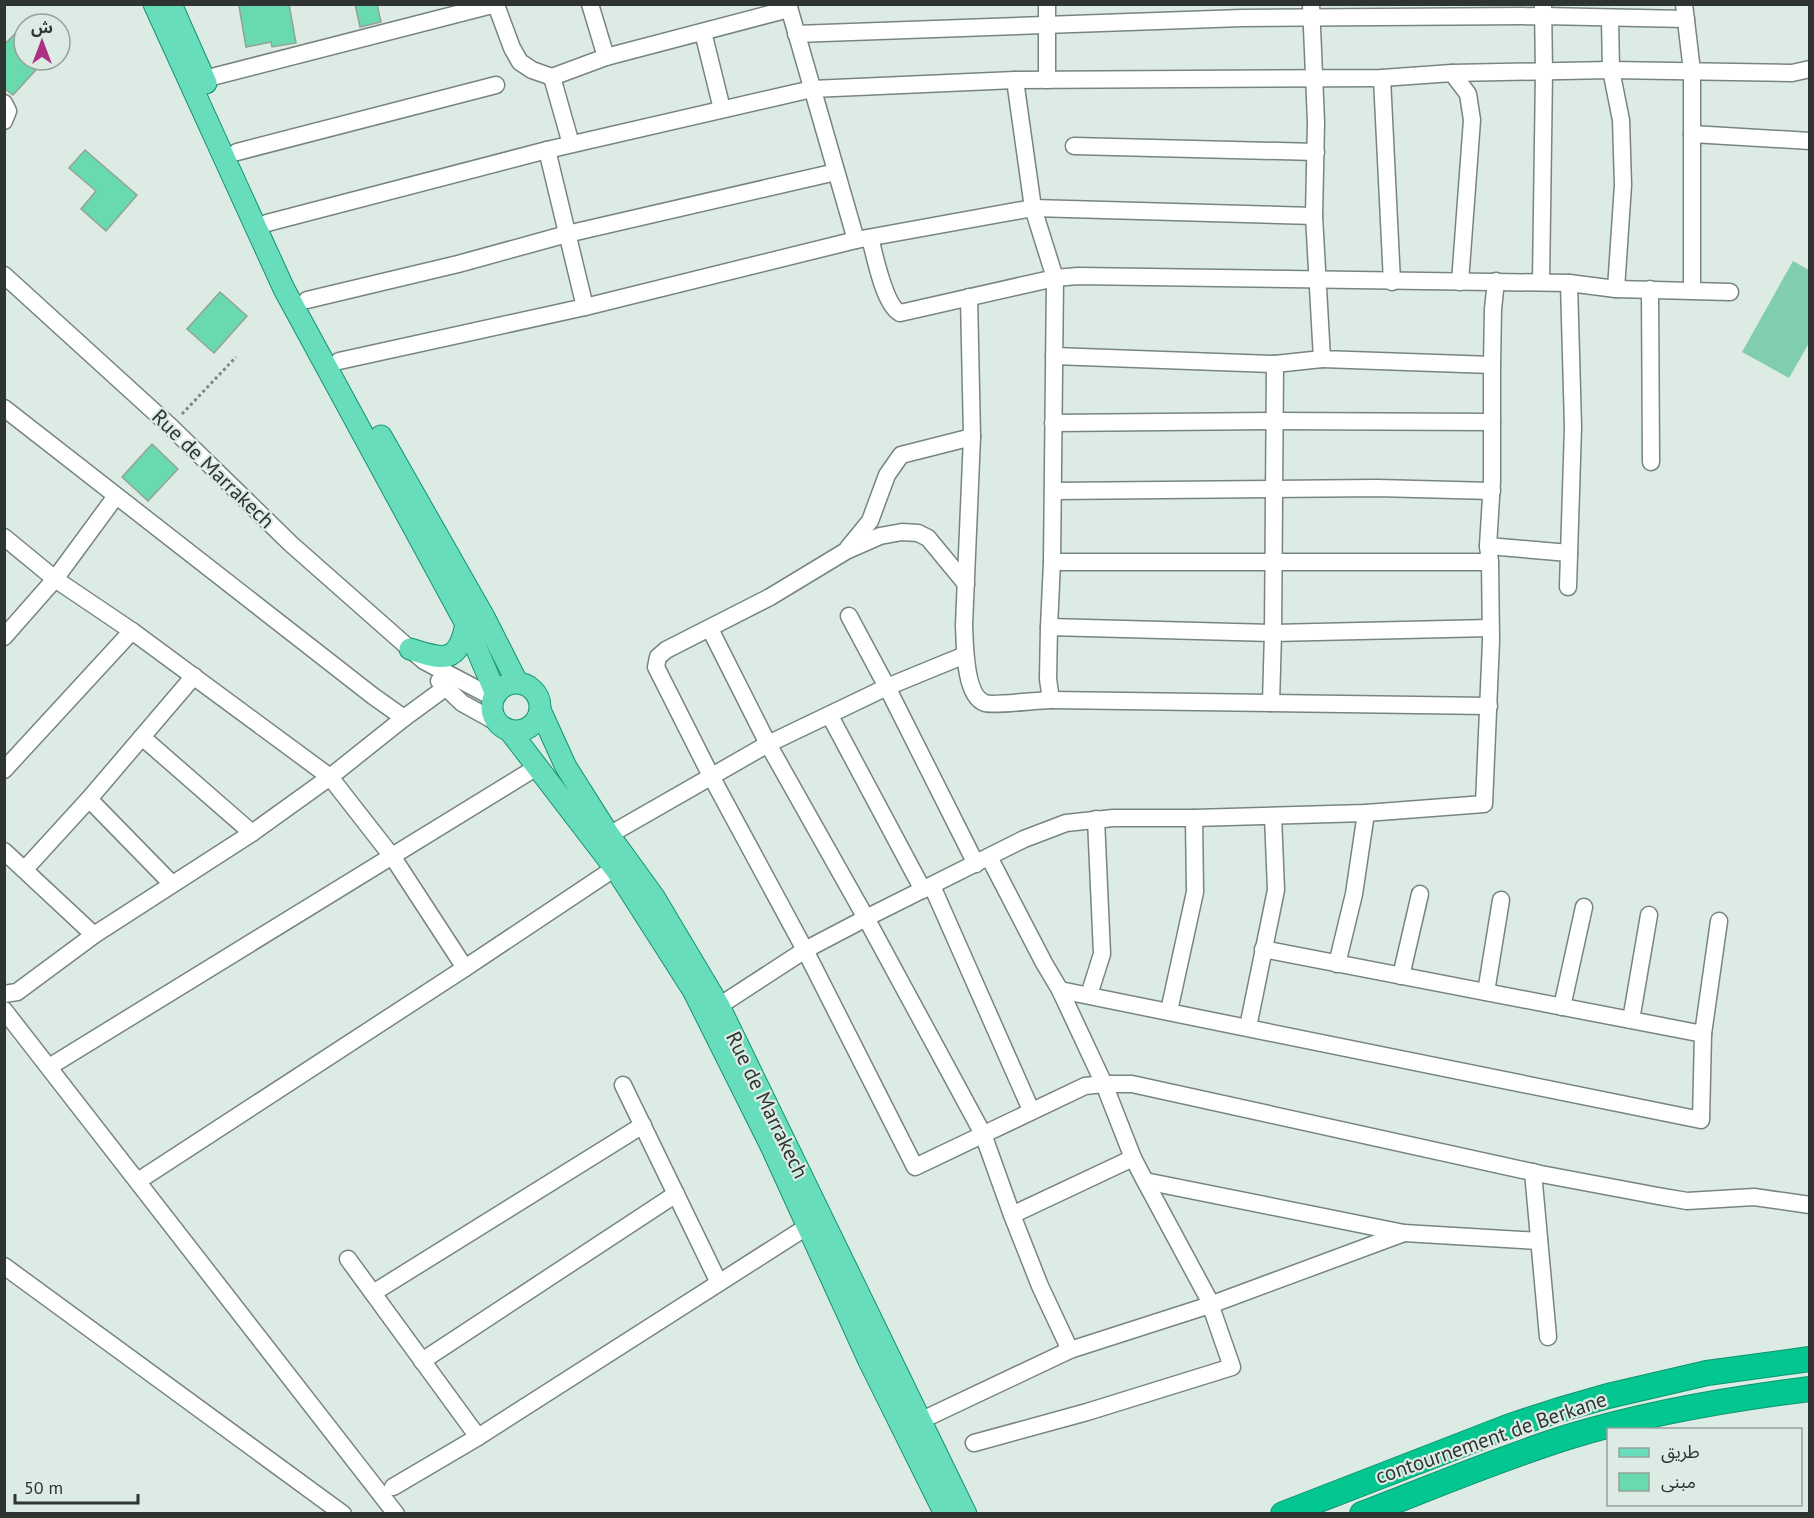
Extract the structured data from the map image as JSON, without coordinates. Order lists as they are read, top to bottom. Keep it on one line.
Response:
{"streets":{"highway":["contournement de Berkane"],"main road":["Rue de Marrakech"]},"legend":["طريق","مبنى"],"scale_bar":"50 m","north":"top"}
